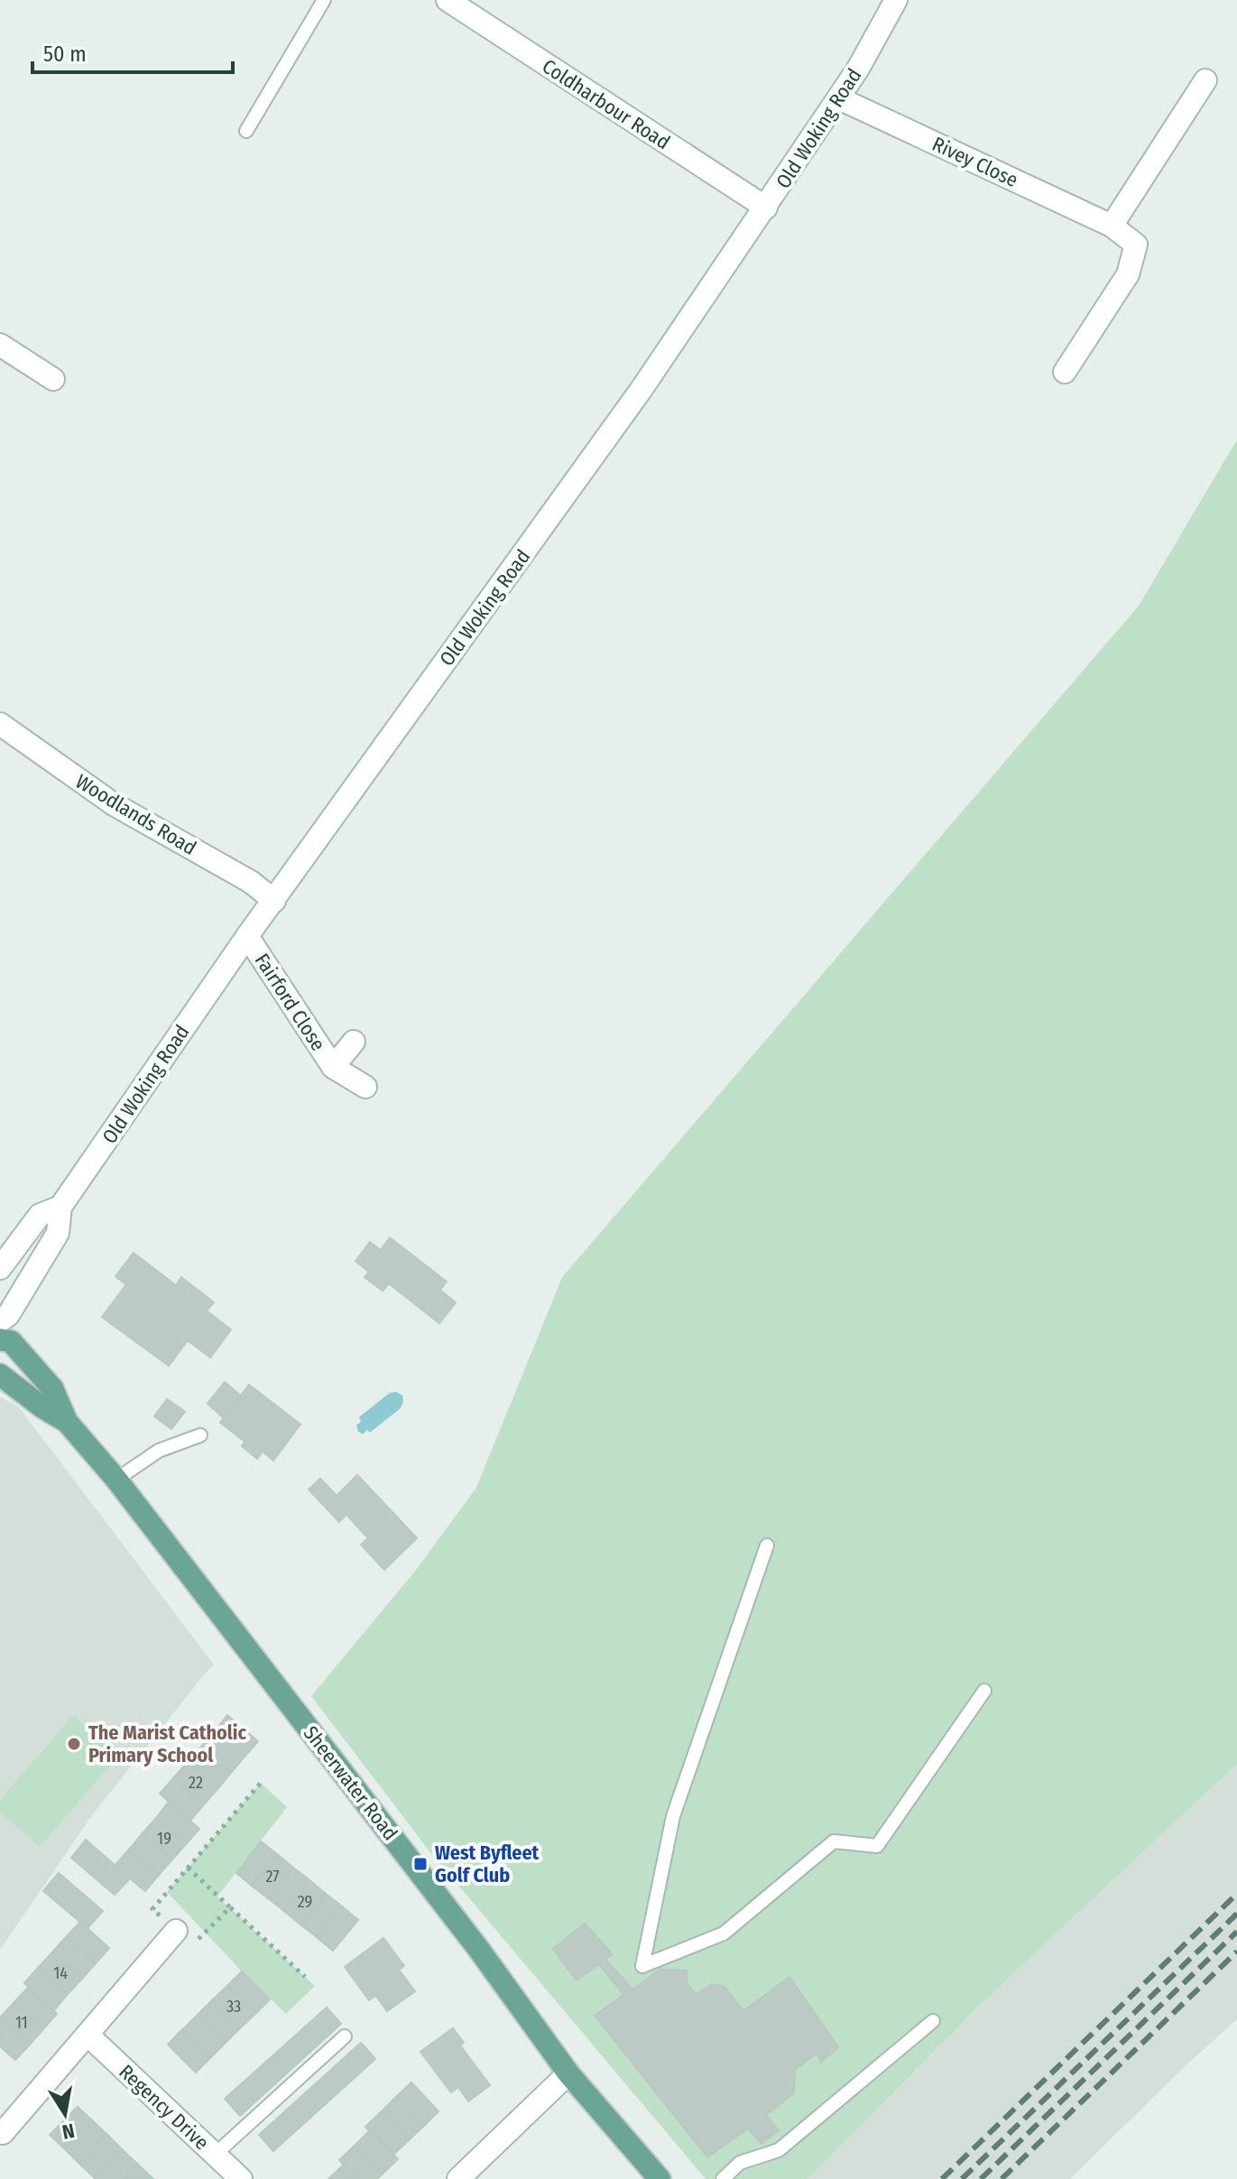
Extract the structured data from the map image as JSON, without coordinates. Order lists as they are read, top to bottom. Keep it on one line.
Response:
{"streets":{"main road":["Sheerwater Road"],"street":["Coldharbour Road","Old Woking Road","Rivey Close","Woodlands Road","Fairford Close","Regency Drive"]},"crossings":[["Coldharbour Road","Old Woking Road"],["Old Woking Road","Rivey Close"],["Old Woking Road","Woodlands Road"],["Old Woking Road","Fairford Close"]],"places":{"other":["The Marist Catholic Primary School"],"transit":["West Byfleet Golf Club"]},"house_numbers":["22","19","27","29","14","33","11"],"scale_bar":"50 m","north":"bottom"}
